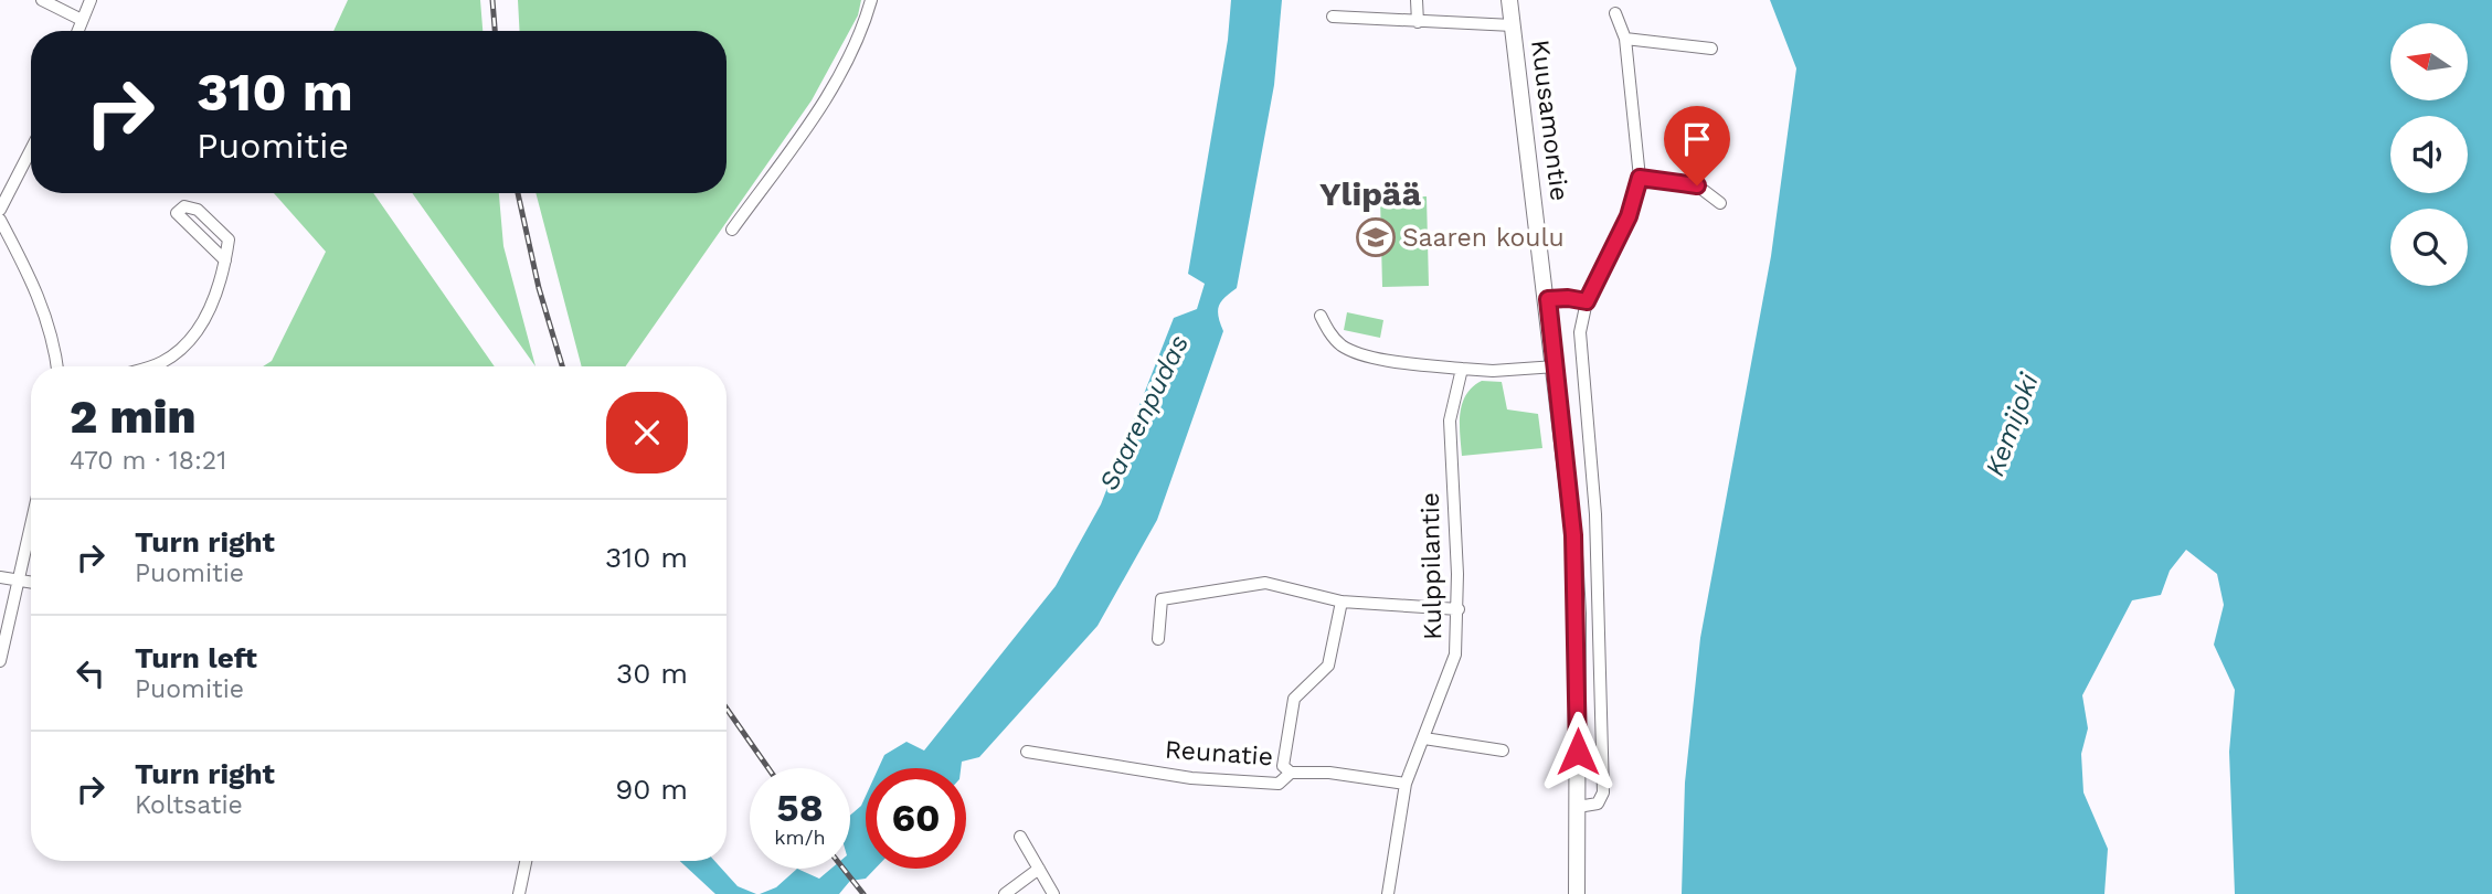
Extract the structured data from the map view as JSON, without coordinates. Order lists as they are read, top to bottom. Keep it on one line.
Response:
{"streets":{"main road":["Kuusamontie"],"street":["Kulppilantie","Reunatie"]},"crossings":[["Kulppilantie","Reunatie"]],"districts":["Ylipää"],"water":["Saarenpudas","Kemijoki"],"places":{"school or university":["Saaren koulu"]},"north":"left","page":{"turn":["310 m","Puomitie"],"heading":["2 min","470 m · 18:21"],"list":[{"name":"Turn right","note":"Puomitie","value":"310 m"},{"name":"Turn left","note":"Puomitie","value":"30 m"},{"name":"Turn right","note":"Koltsatie","value":"90 m"}],"speed":"58 km/h","limit":"60"}}
